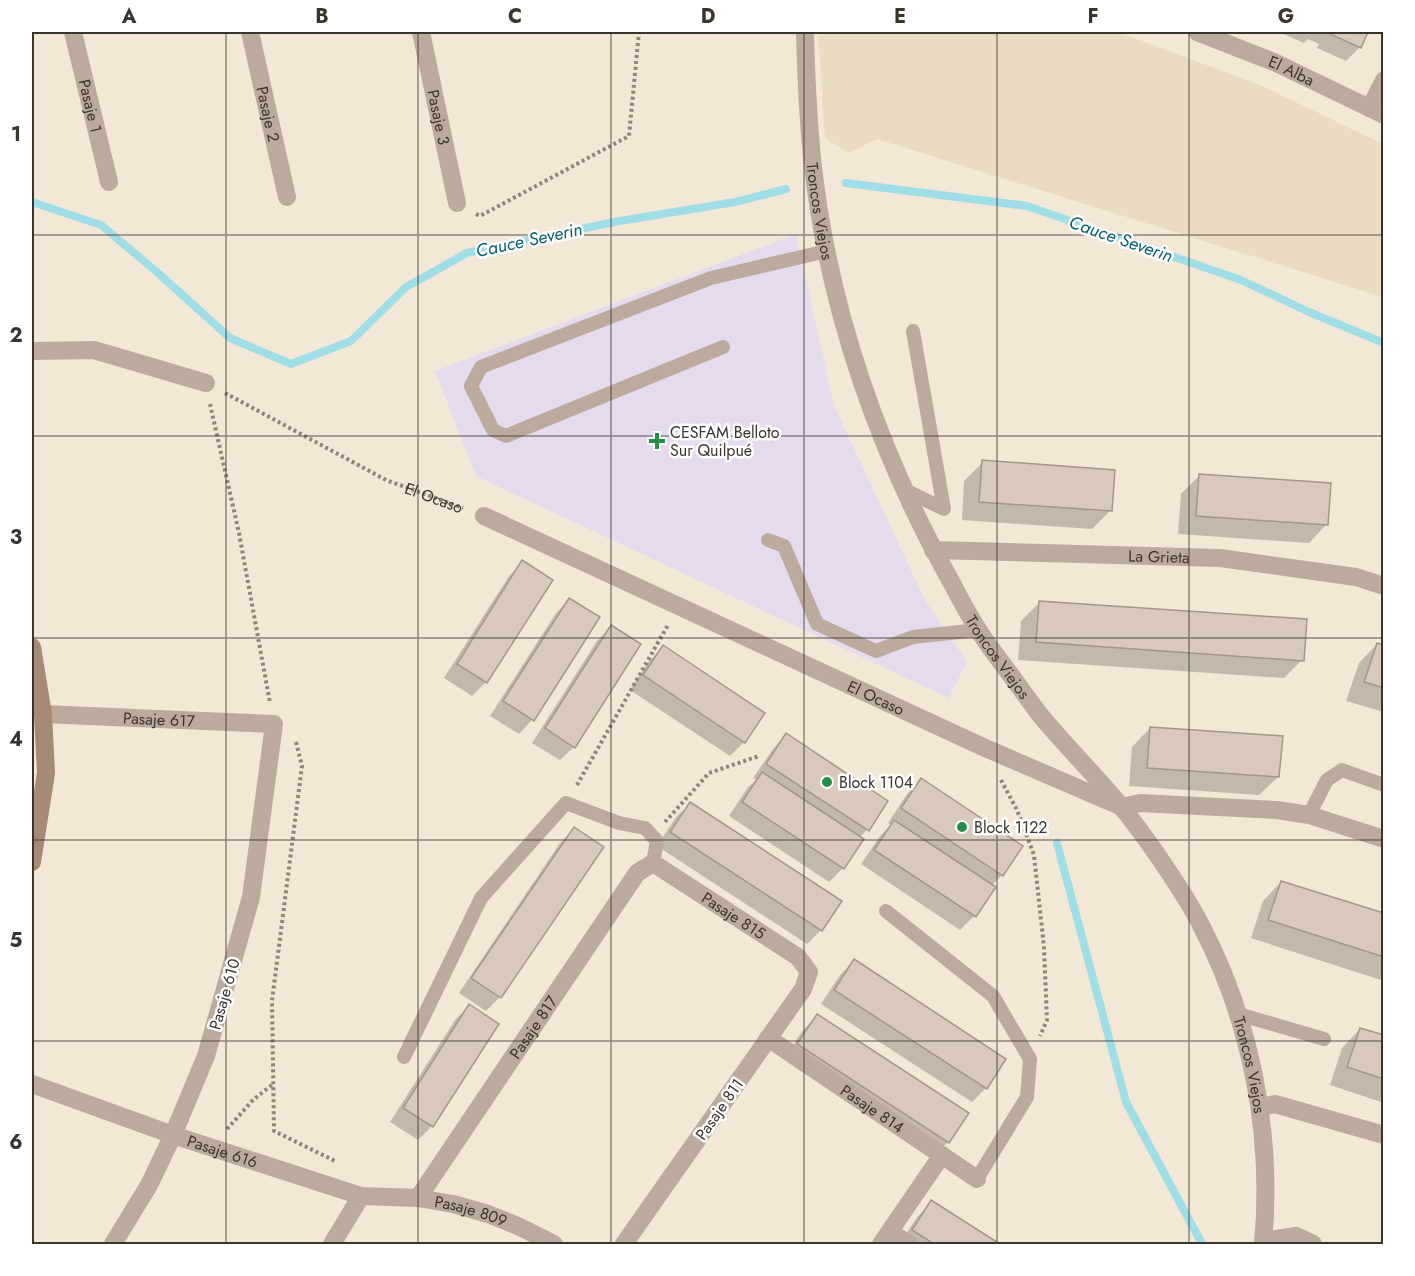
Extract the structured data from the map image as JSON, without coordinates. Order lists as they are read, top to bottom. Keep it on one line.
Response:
{"streets":{"street":["El Alba","Pasaje 1","Pasaje 2","Pasaje 3","Troncos Viejos","El Ocaso","La Grieta","Pasaje 617","Pasaje 815","Pasaje 610","Pasaje 817","Pasaje 814","Pasaje 811","Pasaje 616","Pasaje 809"]},"crossings":[["Troncos Viejos","El Ocaso"],["Troncos Viejos","La Grieta"],["Pasaje 617","Pasaje 610"],["Pasaje 815","Pasaje 817"],["Pasaje 815","Pasaje 811"],["Pasaje 610","Pasaje 616"],["Pasaje 817","Pasaje 616"],["Pasaje 817","Pasaje 809"],["Pasaje 814","Pasaje 811"],["Pasaje 616","Pasaje 809"]],"water":["Cauce Severin"],"places":{"health":["CESFAM Belloto Sur Quilpué"],"other":["Block 1104","Block 1122"]},"grid":{"columns":["A","B","C","D","E","F","G"],"rows":["1","2","3","4","5","6"]}}
